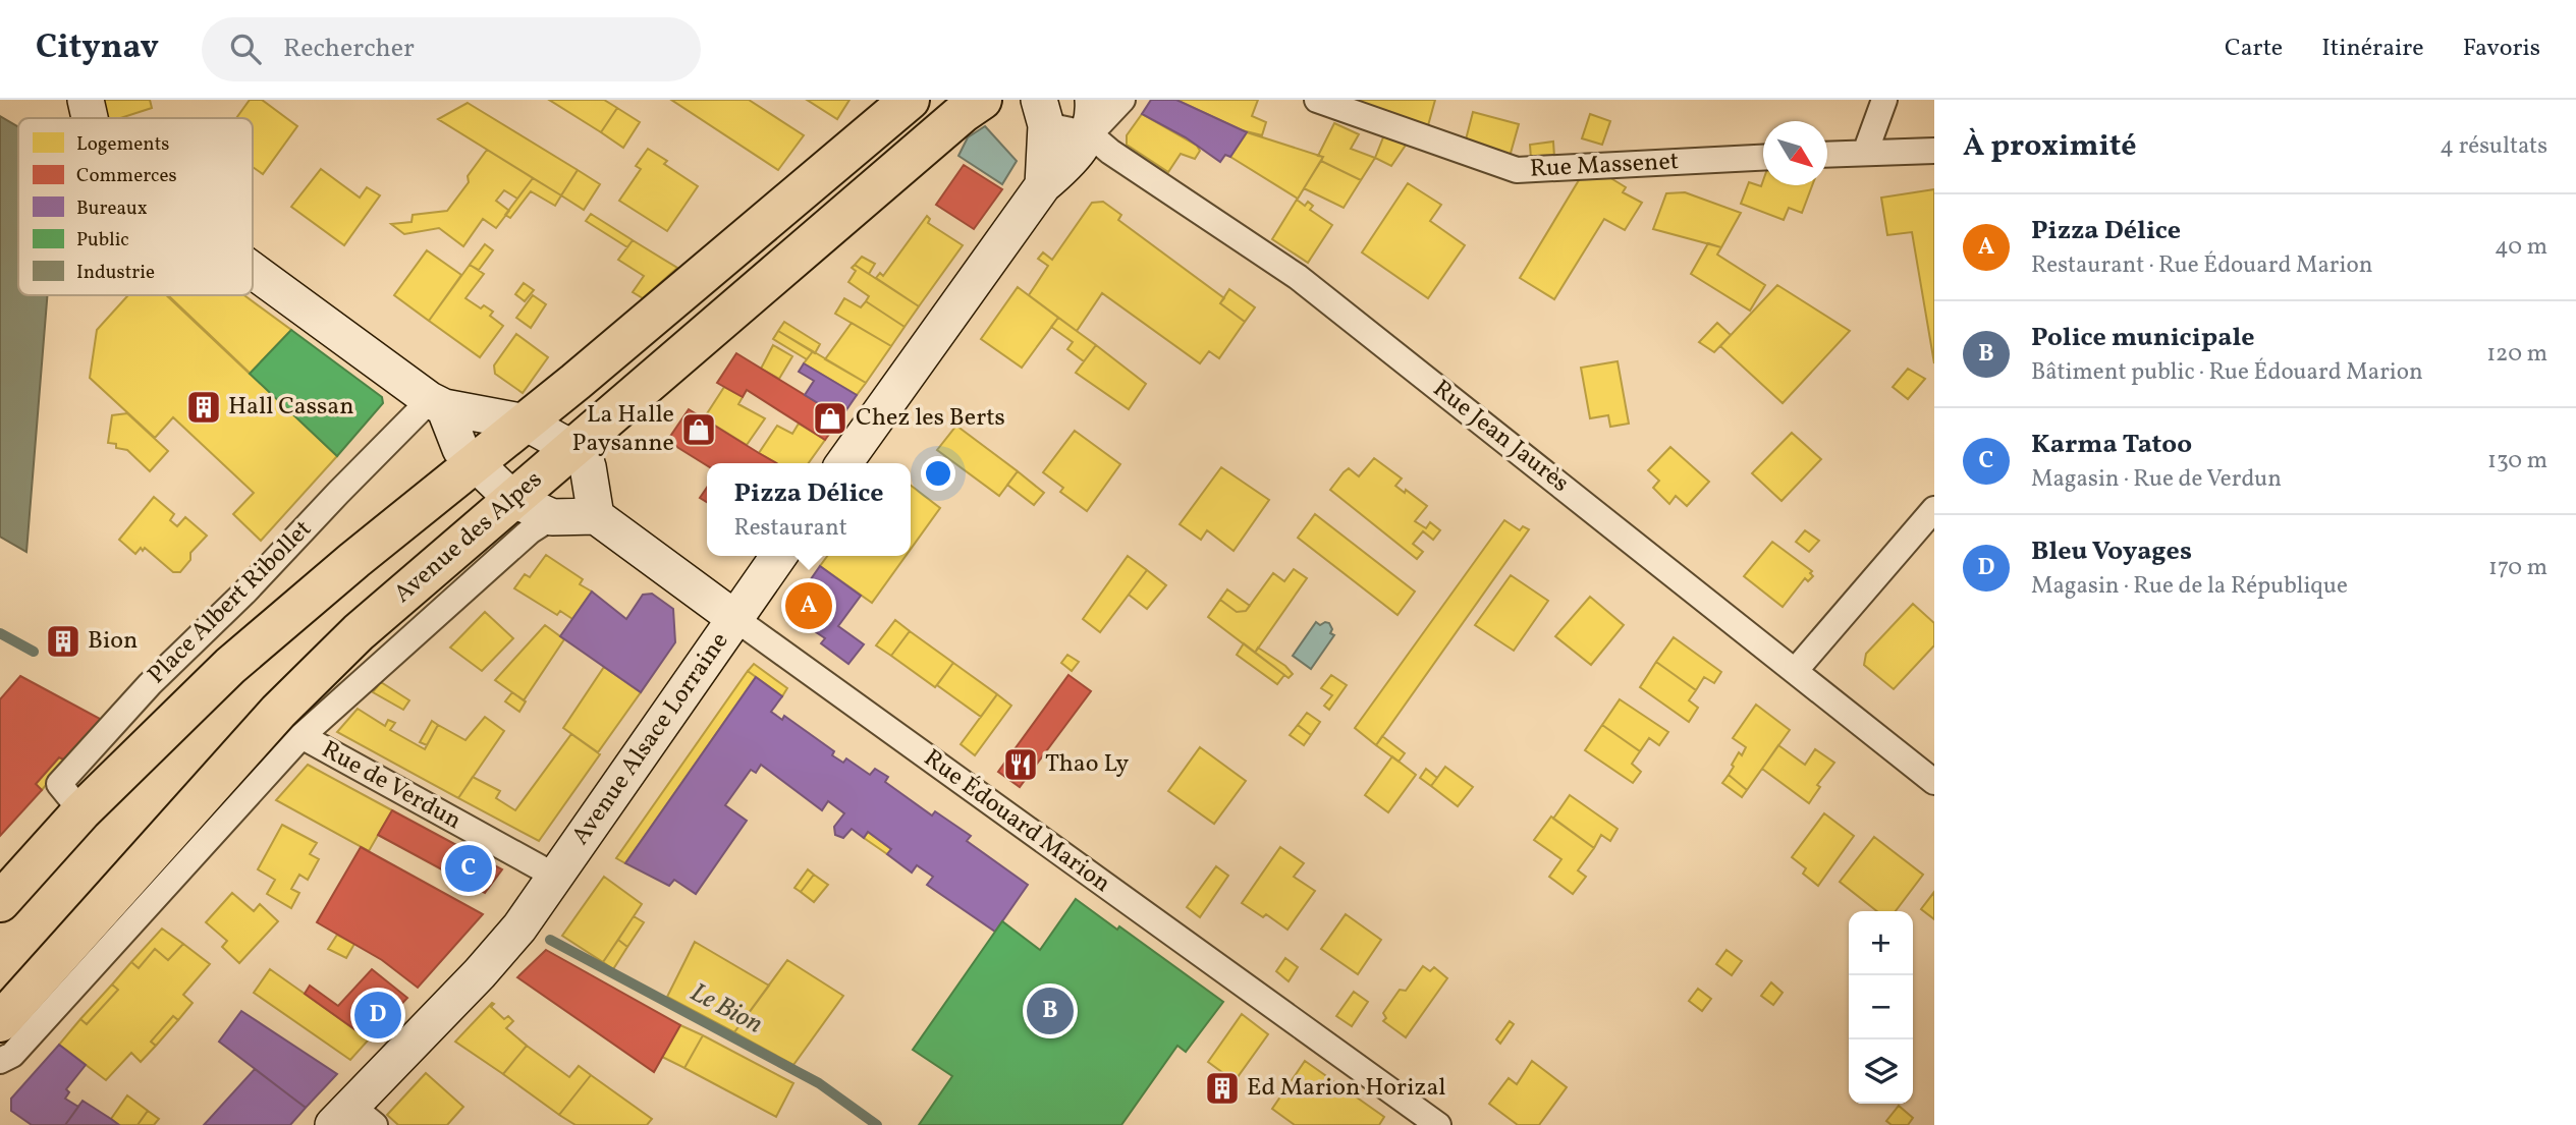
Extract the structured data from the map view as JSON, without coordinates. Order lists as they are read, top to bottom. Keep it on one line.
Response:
{"streets":{"main road":["Avenue des Alpes"],"street":["Rue Massenet","Rue Jean Jaurès","Place Albert Ribollet","Avenue Alsace Lorraine","Rue de Verdun","Rue Édouard Marion"]},"crossings":[["Avenue des Alpes","Place Albert Ribollet"],["Avenue des Alpes","Rue de Verdun"],["Avenue Alsace Lorraine","Rue de Verdun"],["Avenue Alsace Lorraine","Rue Édouard Marion"]],"water":["Le Bion"],"places":{"building":["Hall Cassan","Bion","Ed Marion Horizal"],"shop":["Chez les Berts","La Halle Paysanne"],"restaurant":["Thao Ly"]},"legend":["Logements","Commerces","Bureaux","Public","Industrie"],"north":"bottom right","page":{"header":"Citynav","search":"Rechercher","nav":["Carte","Itinéraire","Favoris"],"heading":["À proximité","4 résultats"],"list":[{"mark":"A","name":"Pizza Délice","note":"Restaurant · Rue Édouard Marion","value":"40 m"},{"mark":"B","name":"Police municipale","note":"Bâtiment public · Rue Édouard Marion","value":"120 m"},{"mark":"C","name":"Karma Tatoo","note":"Magasin · Rue de Verdun","value":"130 m"},{"mark":"D","name":"Bleu Voyages","note":"Magasin · Rue de la République","value":"170 m"}],"popup":["Pizza Délice","Restaurant"],"pins":["A","C","B","D"],"map_buttons":["+","−"]}}
